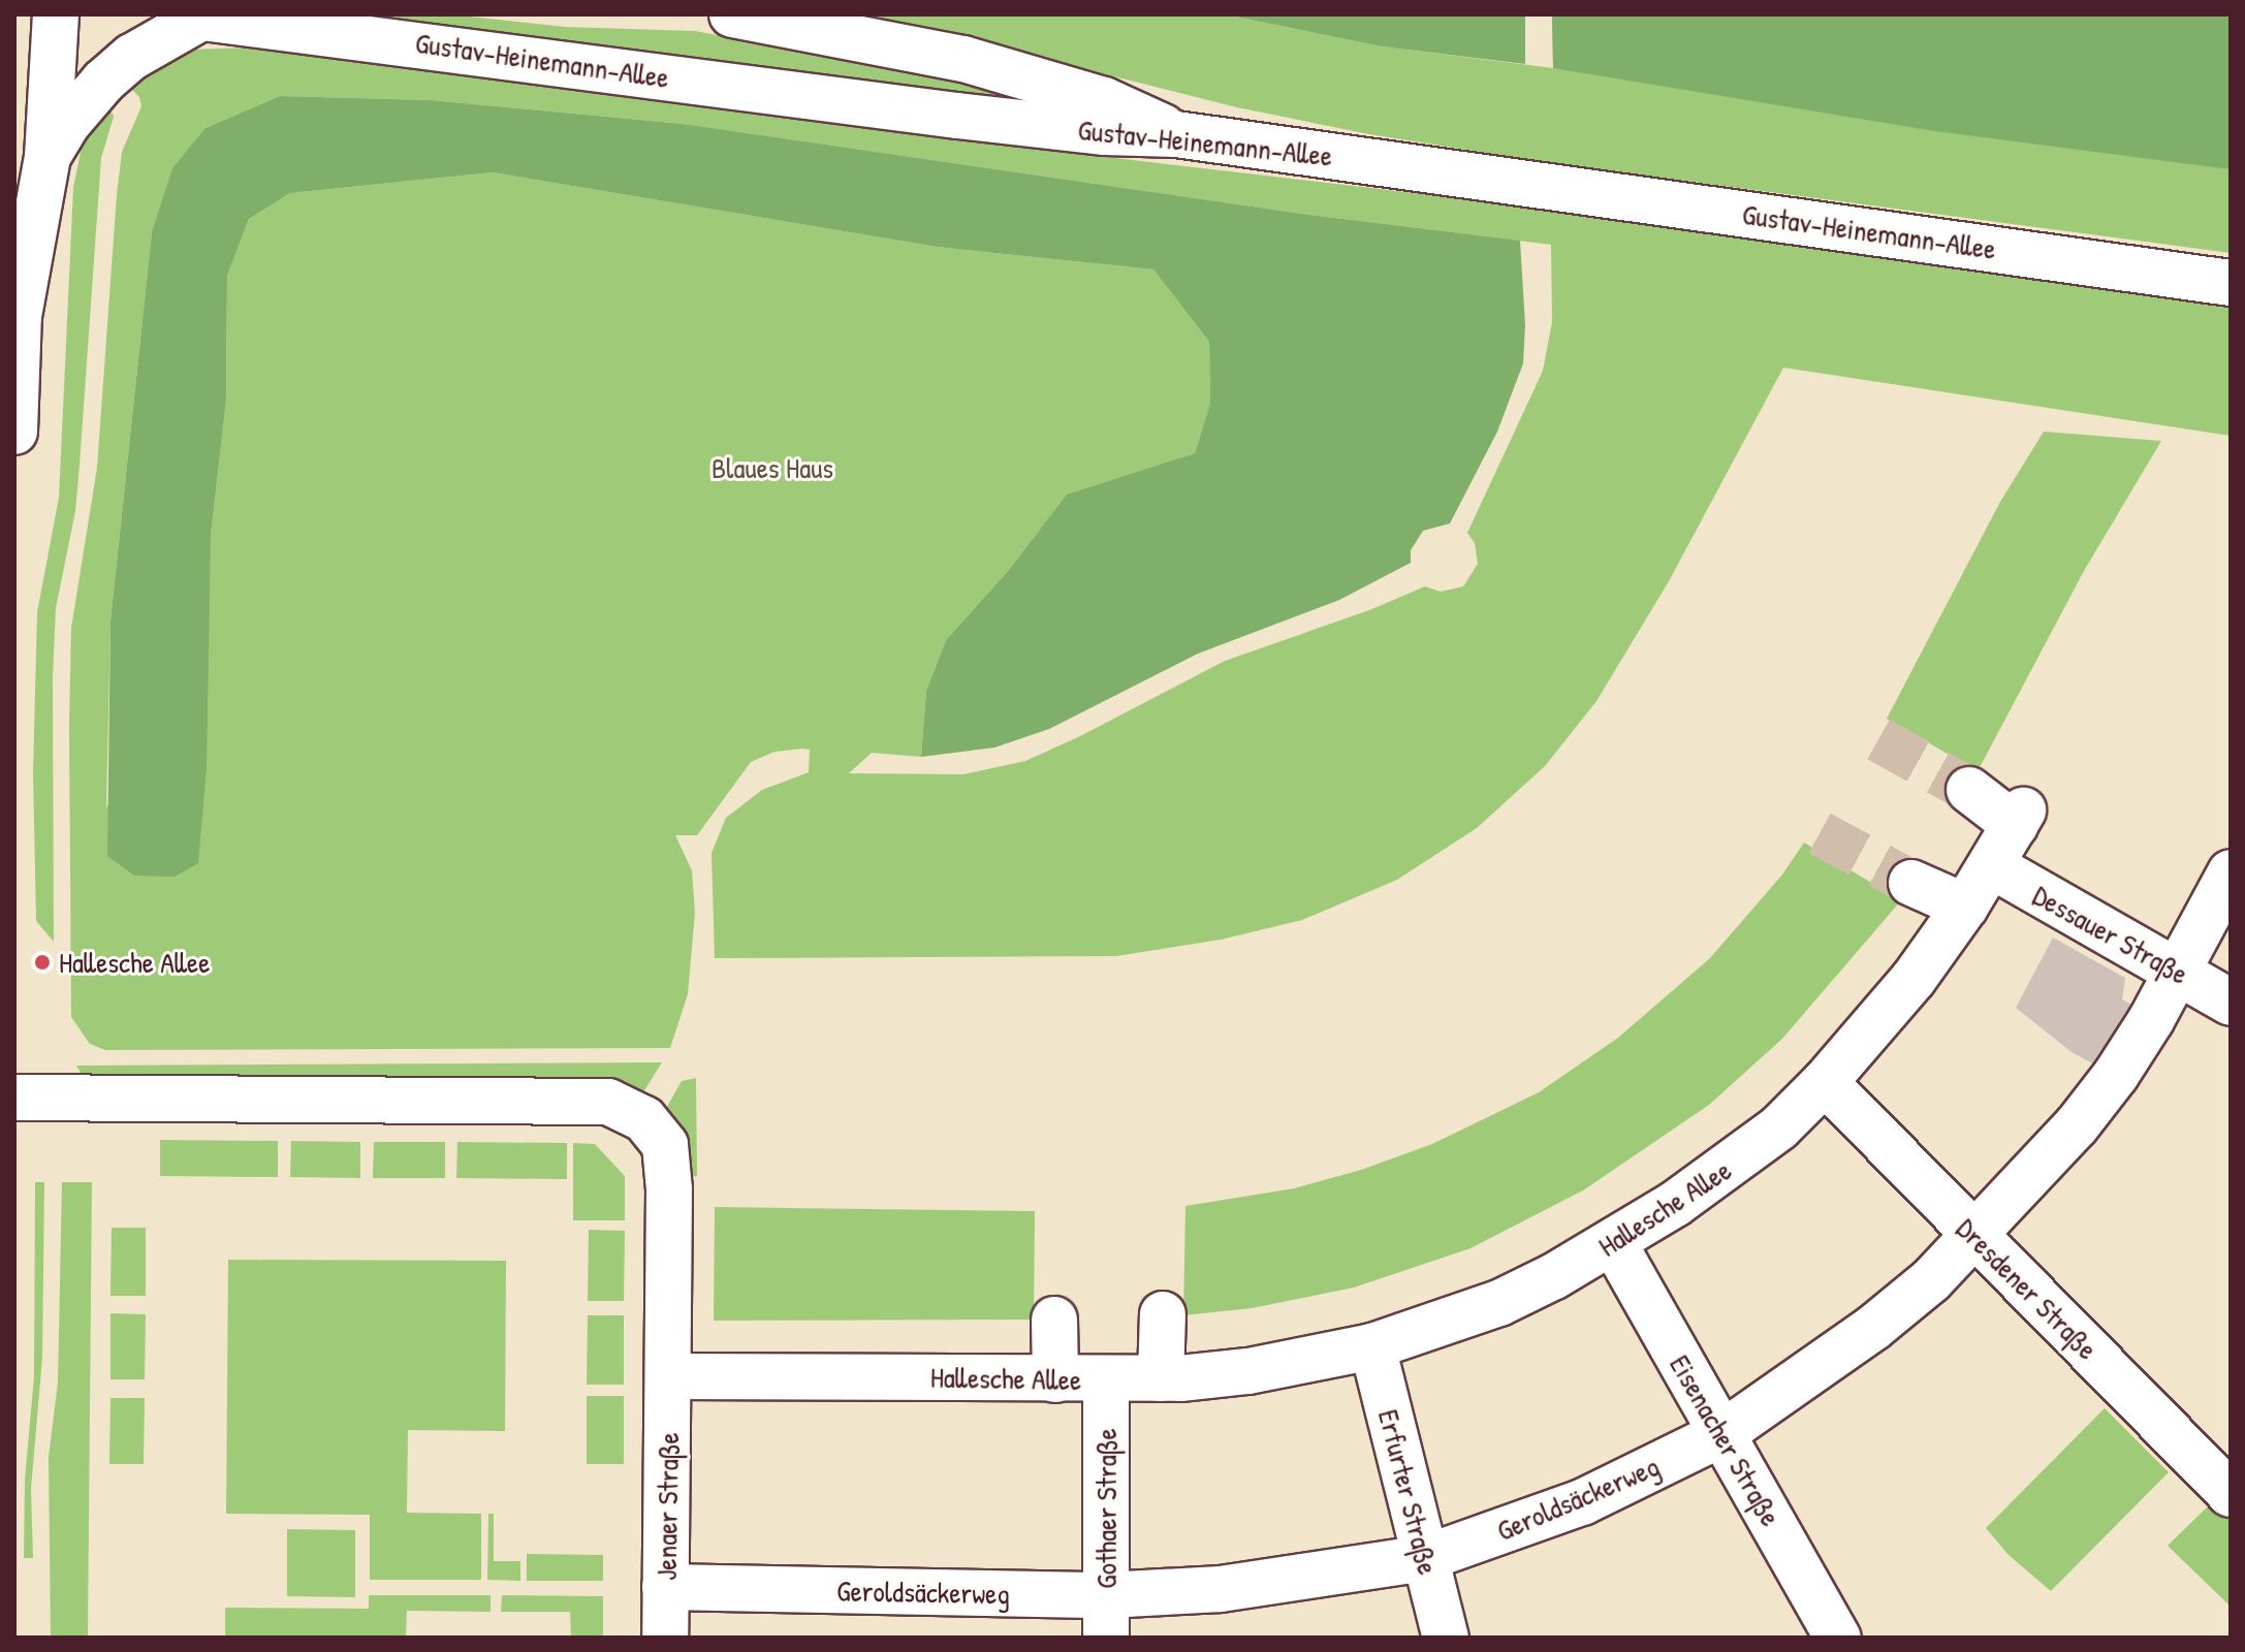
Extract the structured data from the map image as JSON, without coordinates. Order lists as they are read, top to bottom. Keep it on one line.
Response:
{"streets":{"street":["Gustav-Heinemann-Allee","Dessauer Straße","Hallesche Allee","Dresdener Straße","Eisenacher Straße","Erfurter Straße","Geroldsäckerweg","Jenaer Straße","Gothaer Straße"]},"crossings":[["Dessauer Straße","Hallesche Allee"],["Dessauer Straße","Geroldsäckerweg"],["Hallesche Allee","Dresdener Straße"],["Hallesche Allee","Eisenacher Straße"],["Hallesche Allee","Erfurter Straße"],["Hallesche Allee","Jenaer Straße"],["Hallesche Allee","Gothaer Straße"],["Dresdener Straße","Geroldsäckerweg"],["Eisenacher Straße","Geroldsäckerweg"],["Erfurter Straße","Geroldsäckerweg"],["Geroldsäckerweg","Jenaer Straße"],["Geroldsäckerweg","Gothaer Straße"]],"parks":["Blaues Haus"],"places":["Hallesche Allee"]}
